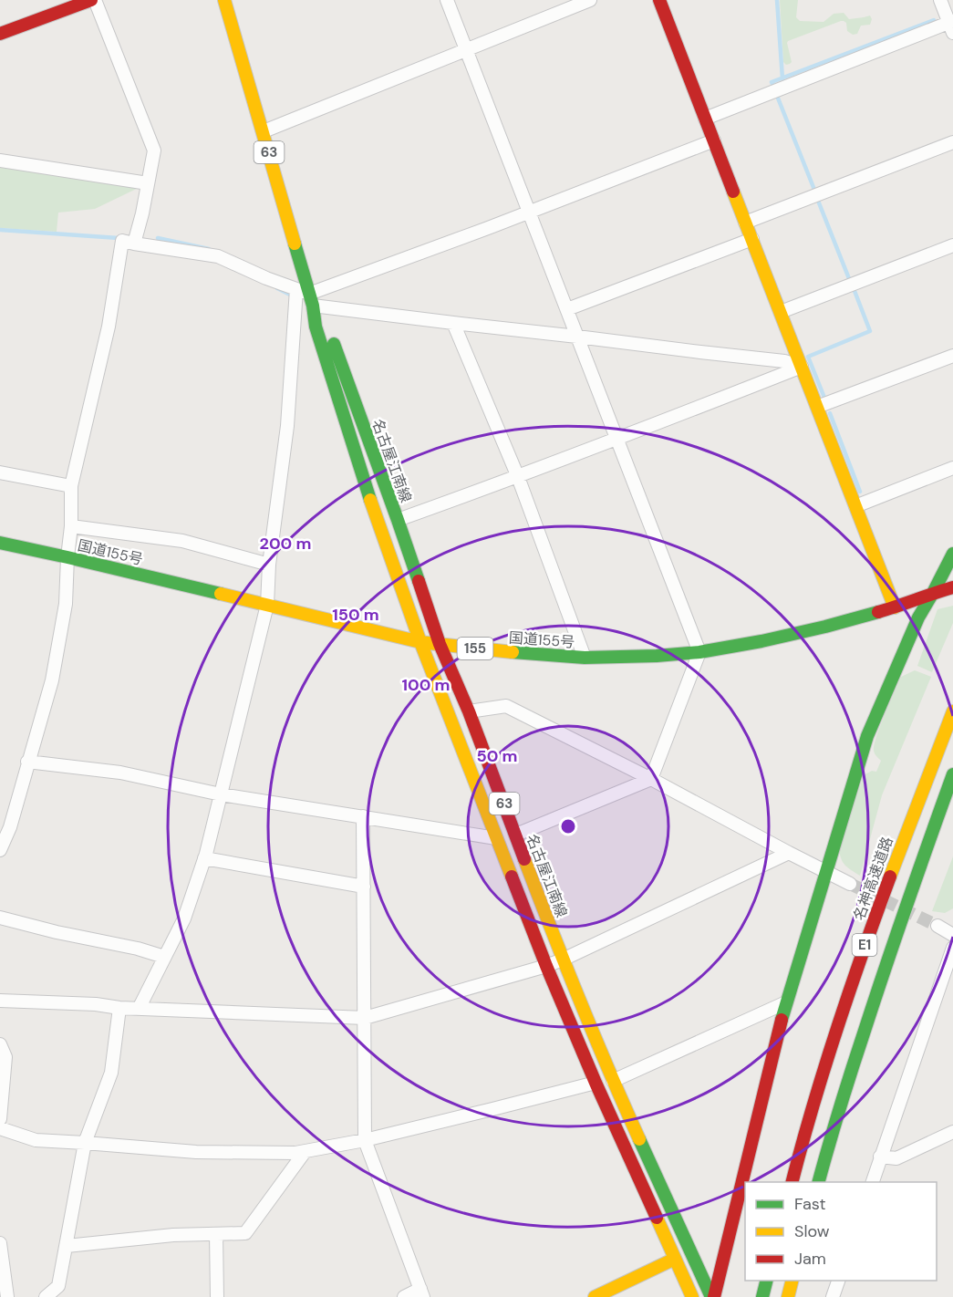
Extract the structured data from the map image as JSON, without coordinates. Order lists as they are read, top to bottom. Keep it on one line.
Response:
{"streets":{"main road":["63","名古屋江南線","国道155号","155","名神高速道路","E1"]},"crossings":[["名古屋江南線","国道155号"]],"legend":["Fast","Slow","Jam"],"rings":["200 m","150 m","100 m","50 m"]}
